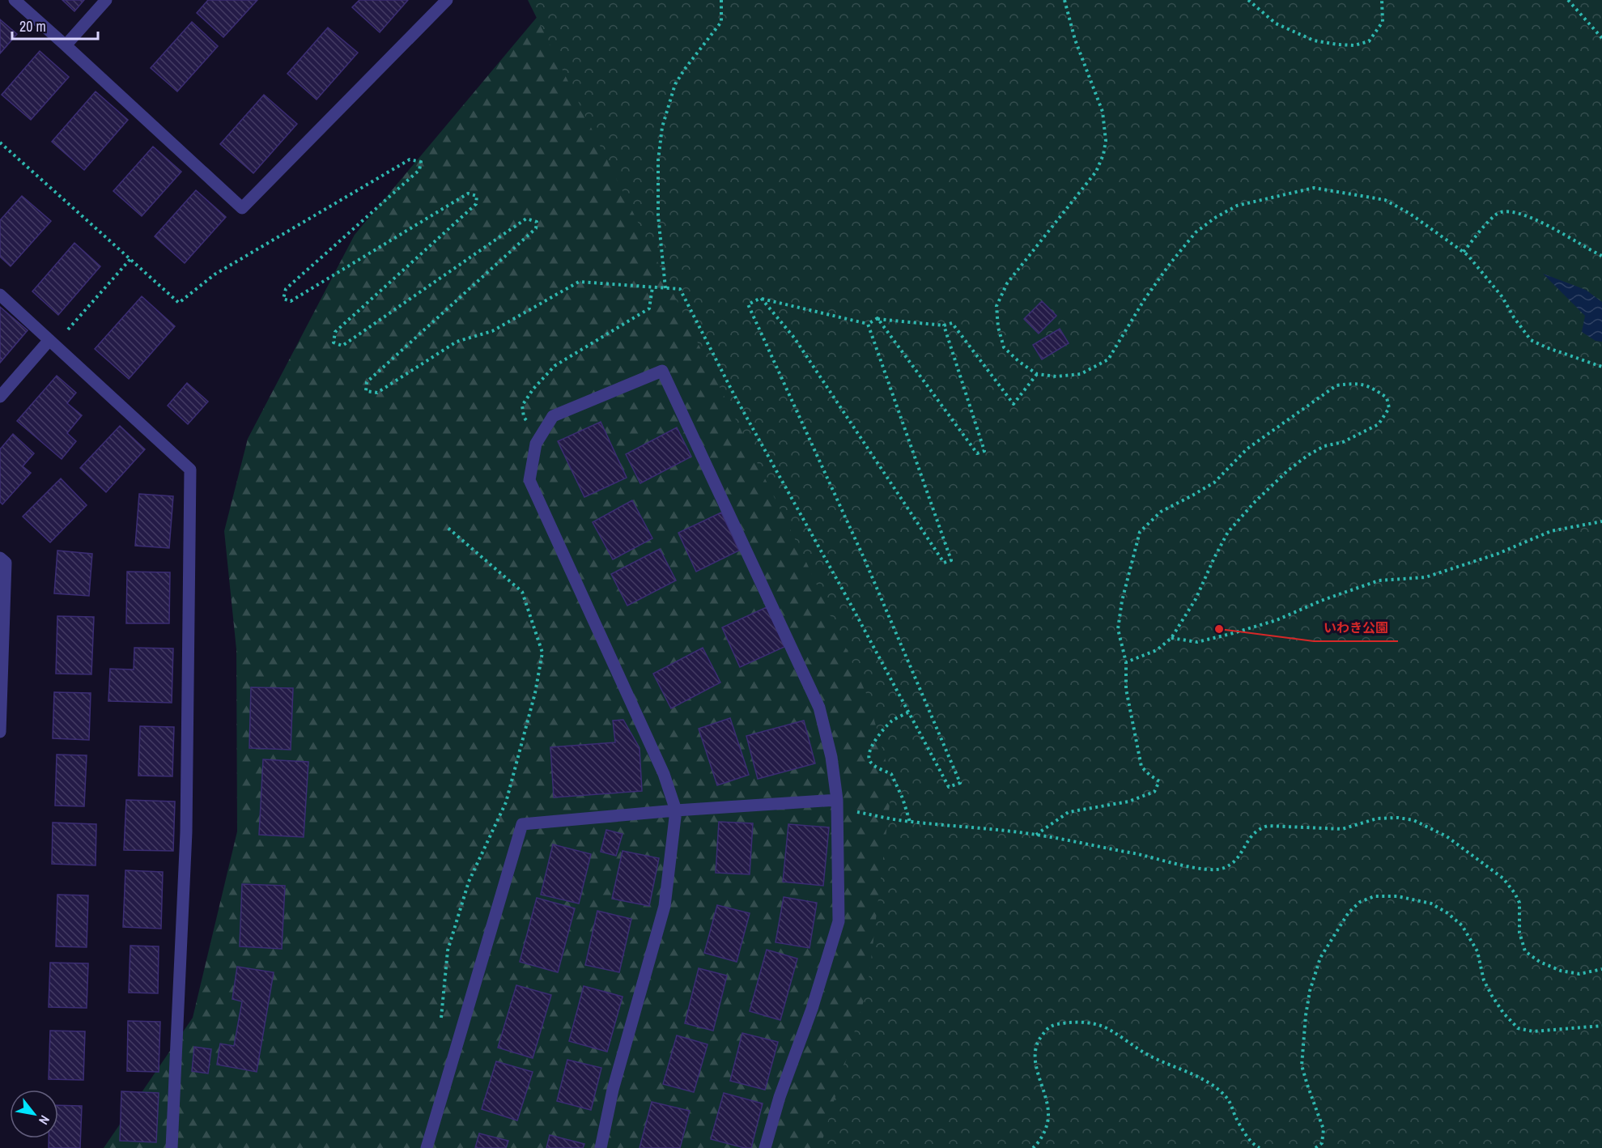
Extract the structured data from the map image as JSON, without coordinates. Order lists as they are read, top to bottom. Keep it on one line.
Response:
{"places":["いわき公園"],"scale_bar":"20 m","north":"bottom right"}
